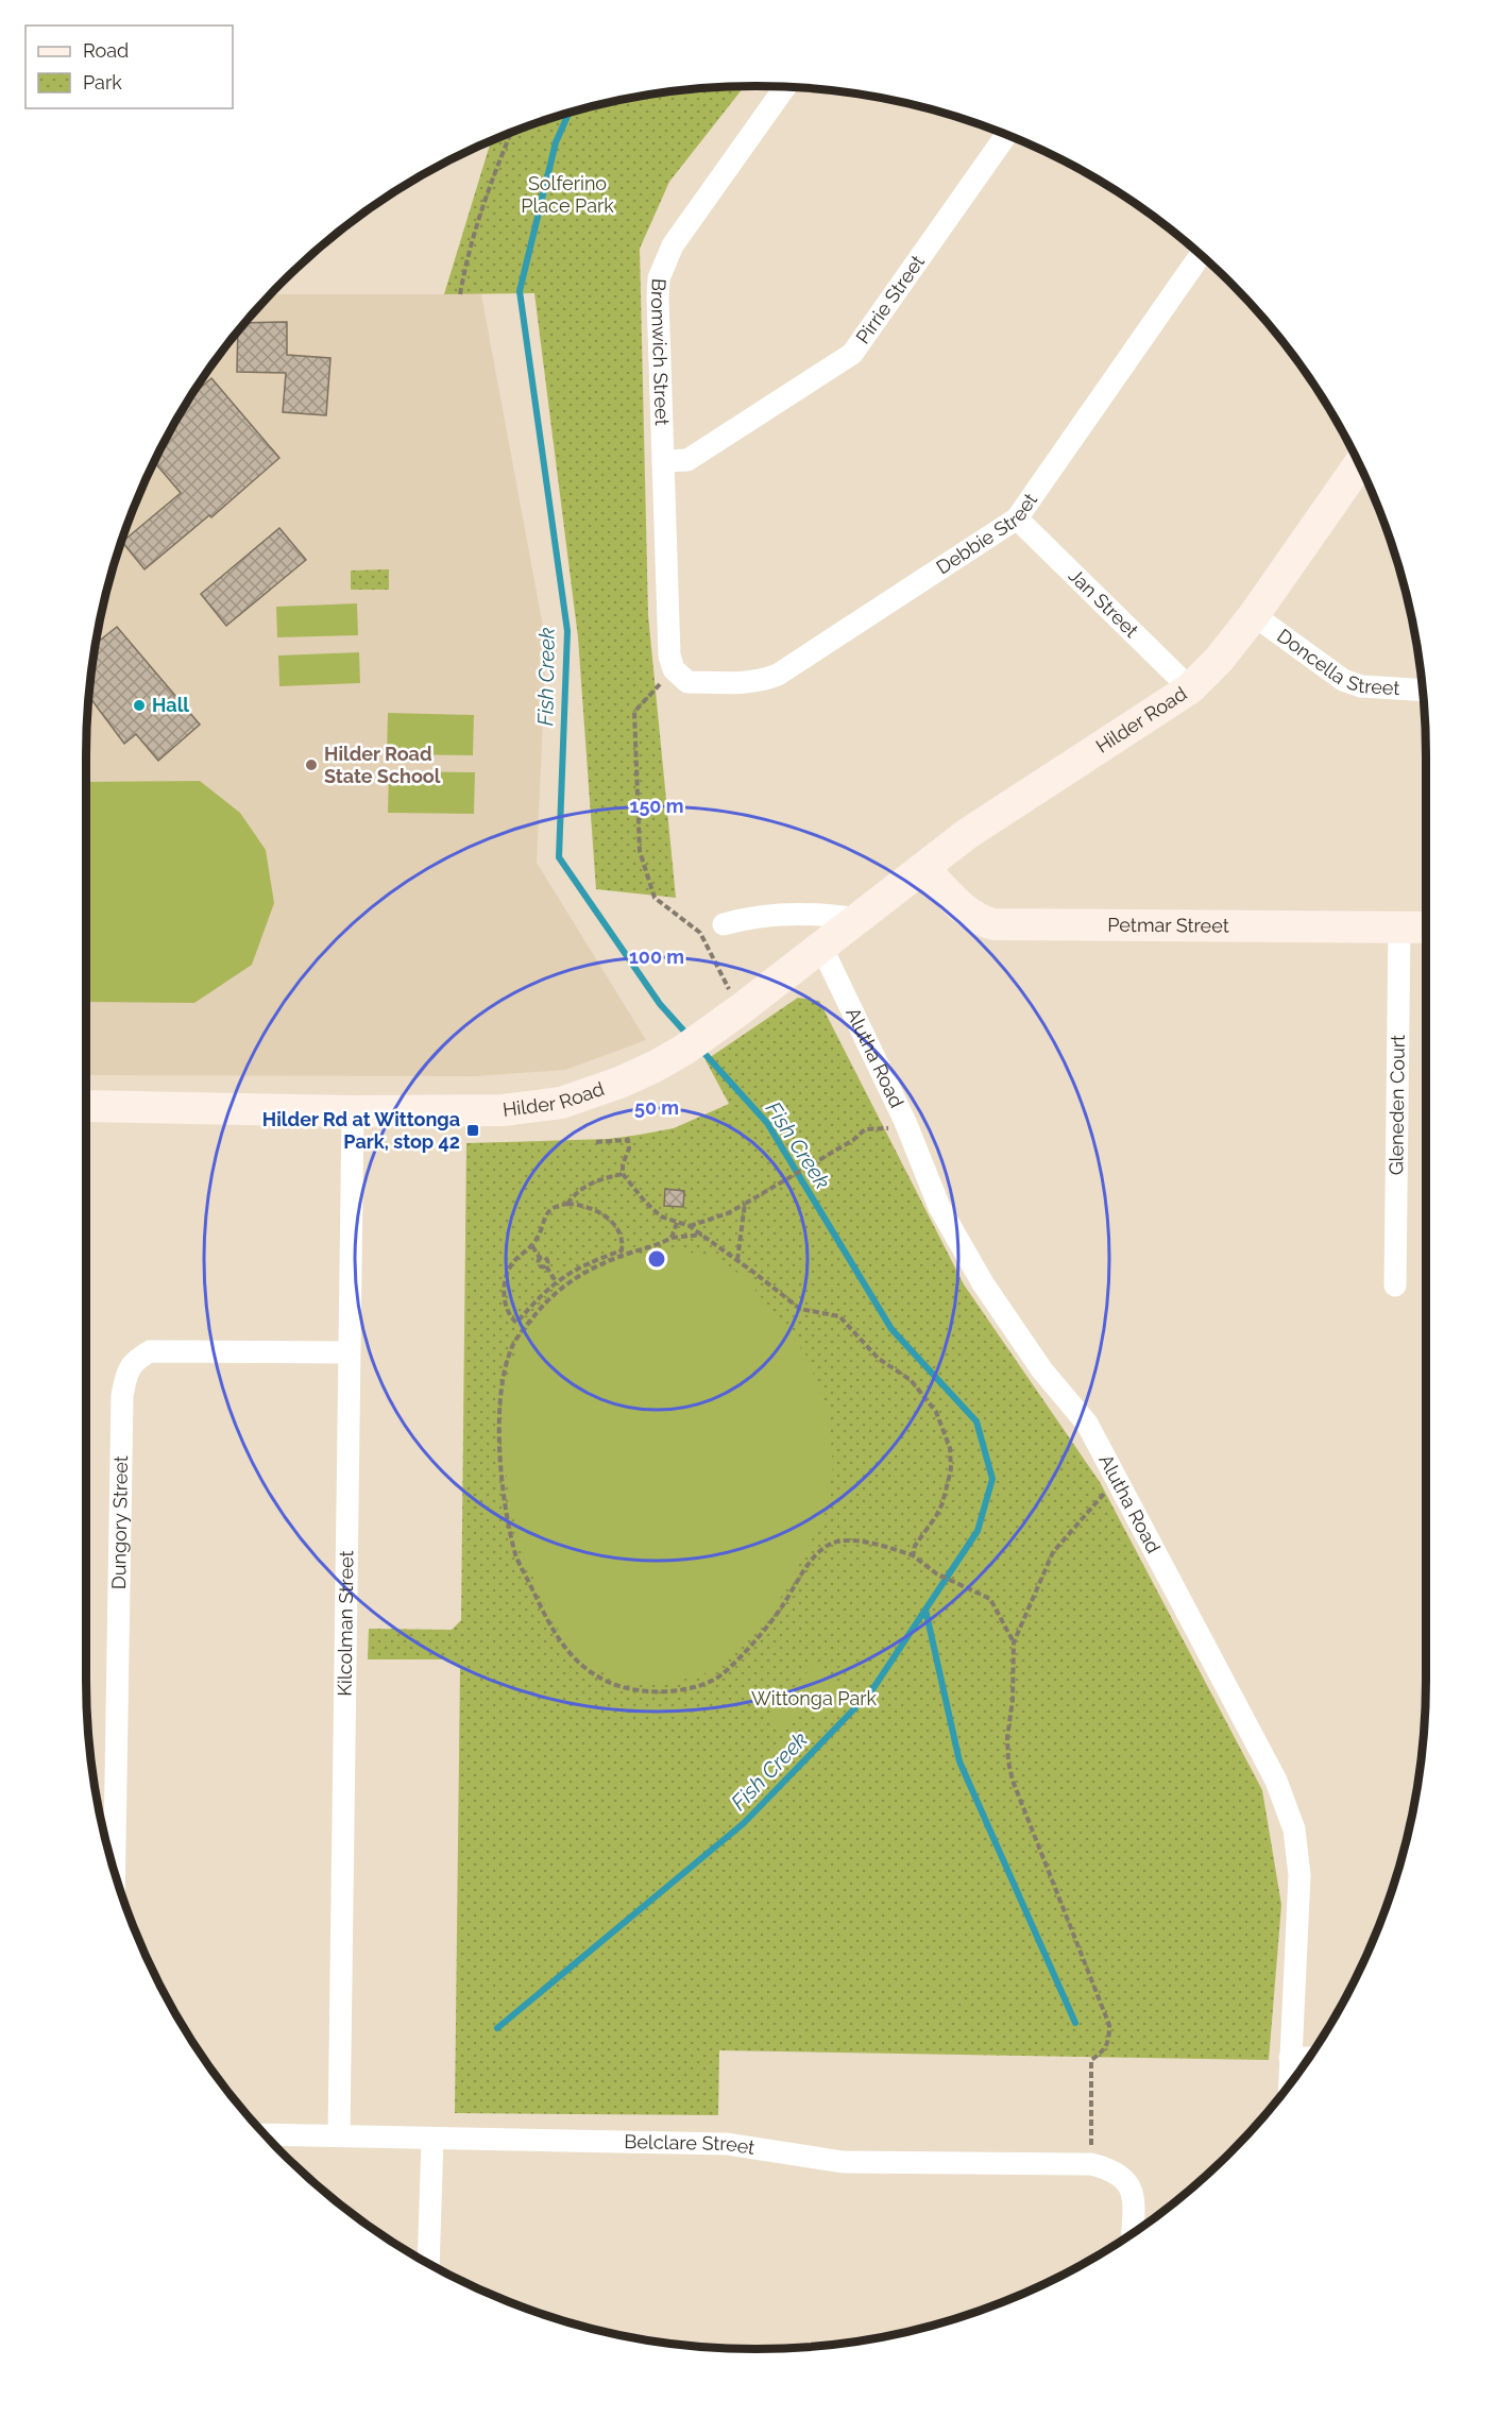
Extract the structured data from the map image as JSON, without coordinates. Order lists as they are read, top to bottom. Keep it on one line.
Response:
{"streets":{"street":["Pirrie Street","Bromwich Street","Debbie Street","Jan Street","Doncella Street","Hilder Road","Petmar Street","Alutha Road","Gleneden Court","Dungory Street","Kilcolman Street","Belclare Street"]},"crossings":[["Pirrie Street","Bromwich Street"],["Bromwich Street","Debbie Street"],["Debbie Street","Jan Street"],["Jan Street","Hilder Road"],["Doncella Street","Hilder Road"],["Hilder Road","Petmar Street"],["Hilder Road","Alutha Road"],["Hilder Road","Kilcolman Street"],["Petmar Street","Gleneden Court"],["Dungory Street","Kilcolman Street"],["Kilcolman Street","Belclare Street"]],"water":["Fish Creek"],"parks":["Solferino Place Park","Wittonga Park"],"places":{"other":["Hall","Hilder Road State School"],"transit":["Hilder Rd at Wittonga Park, stop 42"]},"legend":["Road","Park"],"rings":["150 m","100 m","50 m"]}
